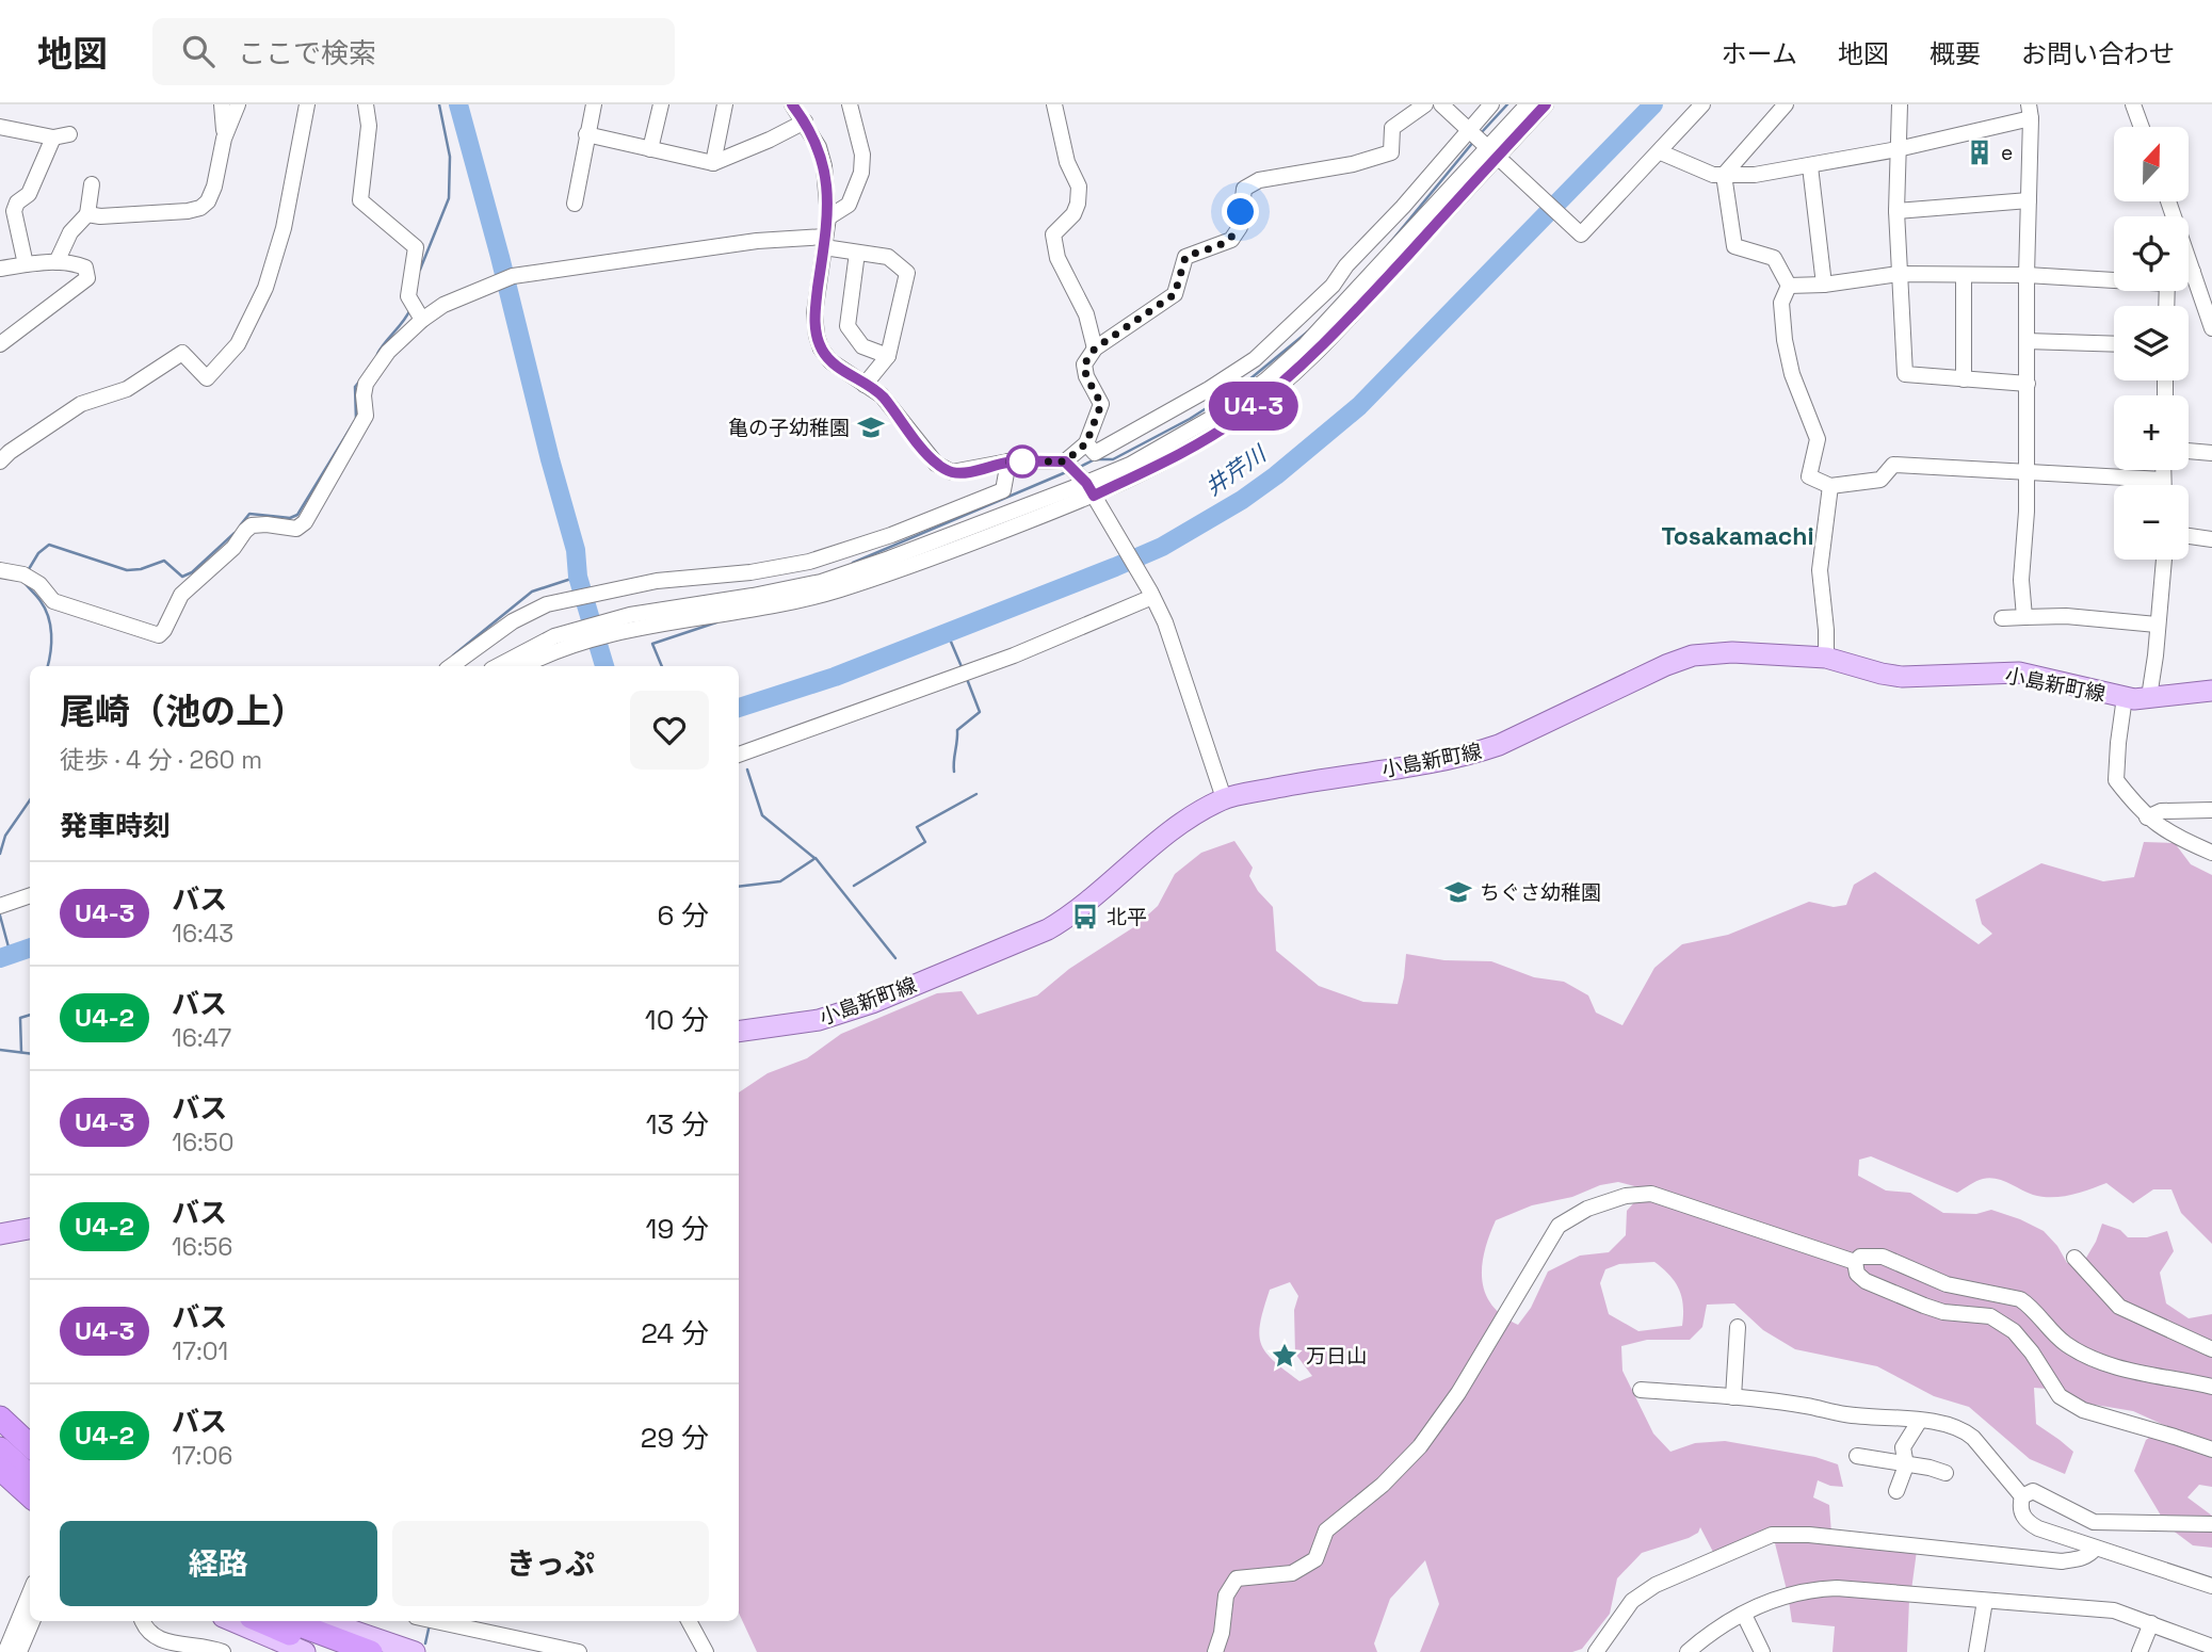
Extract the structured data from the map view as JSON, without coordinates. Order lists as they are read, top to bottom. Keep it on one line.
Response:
{"streets":{"main road":["小島新町線"]},"districts":["Tosakamachi"],"water":["井芹川"],"places":{"building":["e"],"school or university":["亀の子幼稚園","ちぐさ幼稚園"],"bus stop":["北平"],"place":["万日山"]},"lines":["bus line U4-3"],"north":"top","page":{"header":"地図","search":"ここで検索","nav":["ホーム","地図","概要","お問い合わせ"],"on_map":"U4-3","map_buttons":["+","−"],"heading":[["尾崎（池の上）","徒歩 · 4 分 · 260 m"],"発車時刻"],"list":[{"mark":"U4-3","name":"バス","note":"16:43","value":"6 分"},{"mark":"U4-2","name":"バス","note":"16:47","value":"10 分"},{"mark":"U4-3","name":"バス","note":"16:50","value":"13 分"},{"mark":"U4-2","name":"バス","note":"16:56","value":"19 分"},{"mark":"U4-3","name":"バス","note":"17:01","value":"24 分"},{"mark":"U4-2","name":"バス","note":"17:06","value":"29 分"}],"buttons":["経路","きっぷ"]}}
